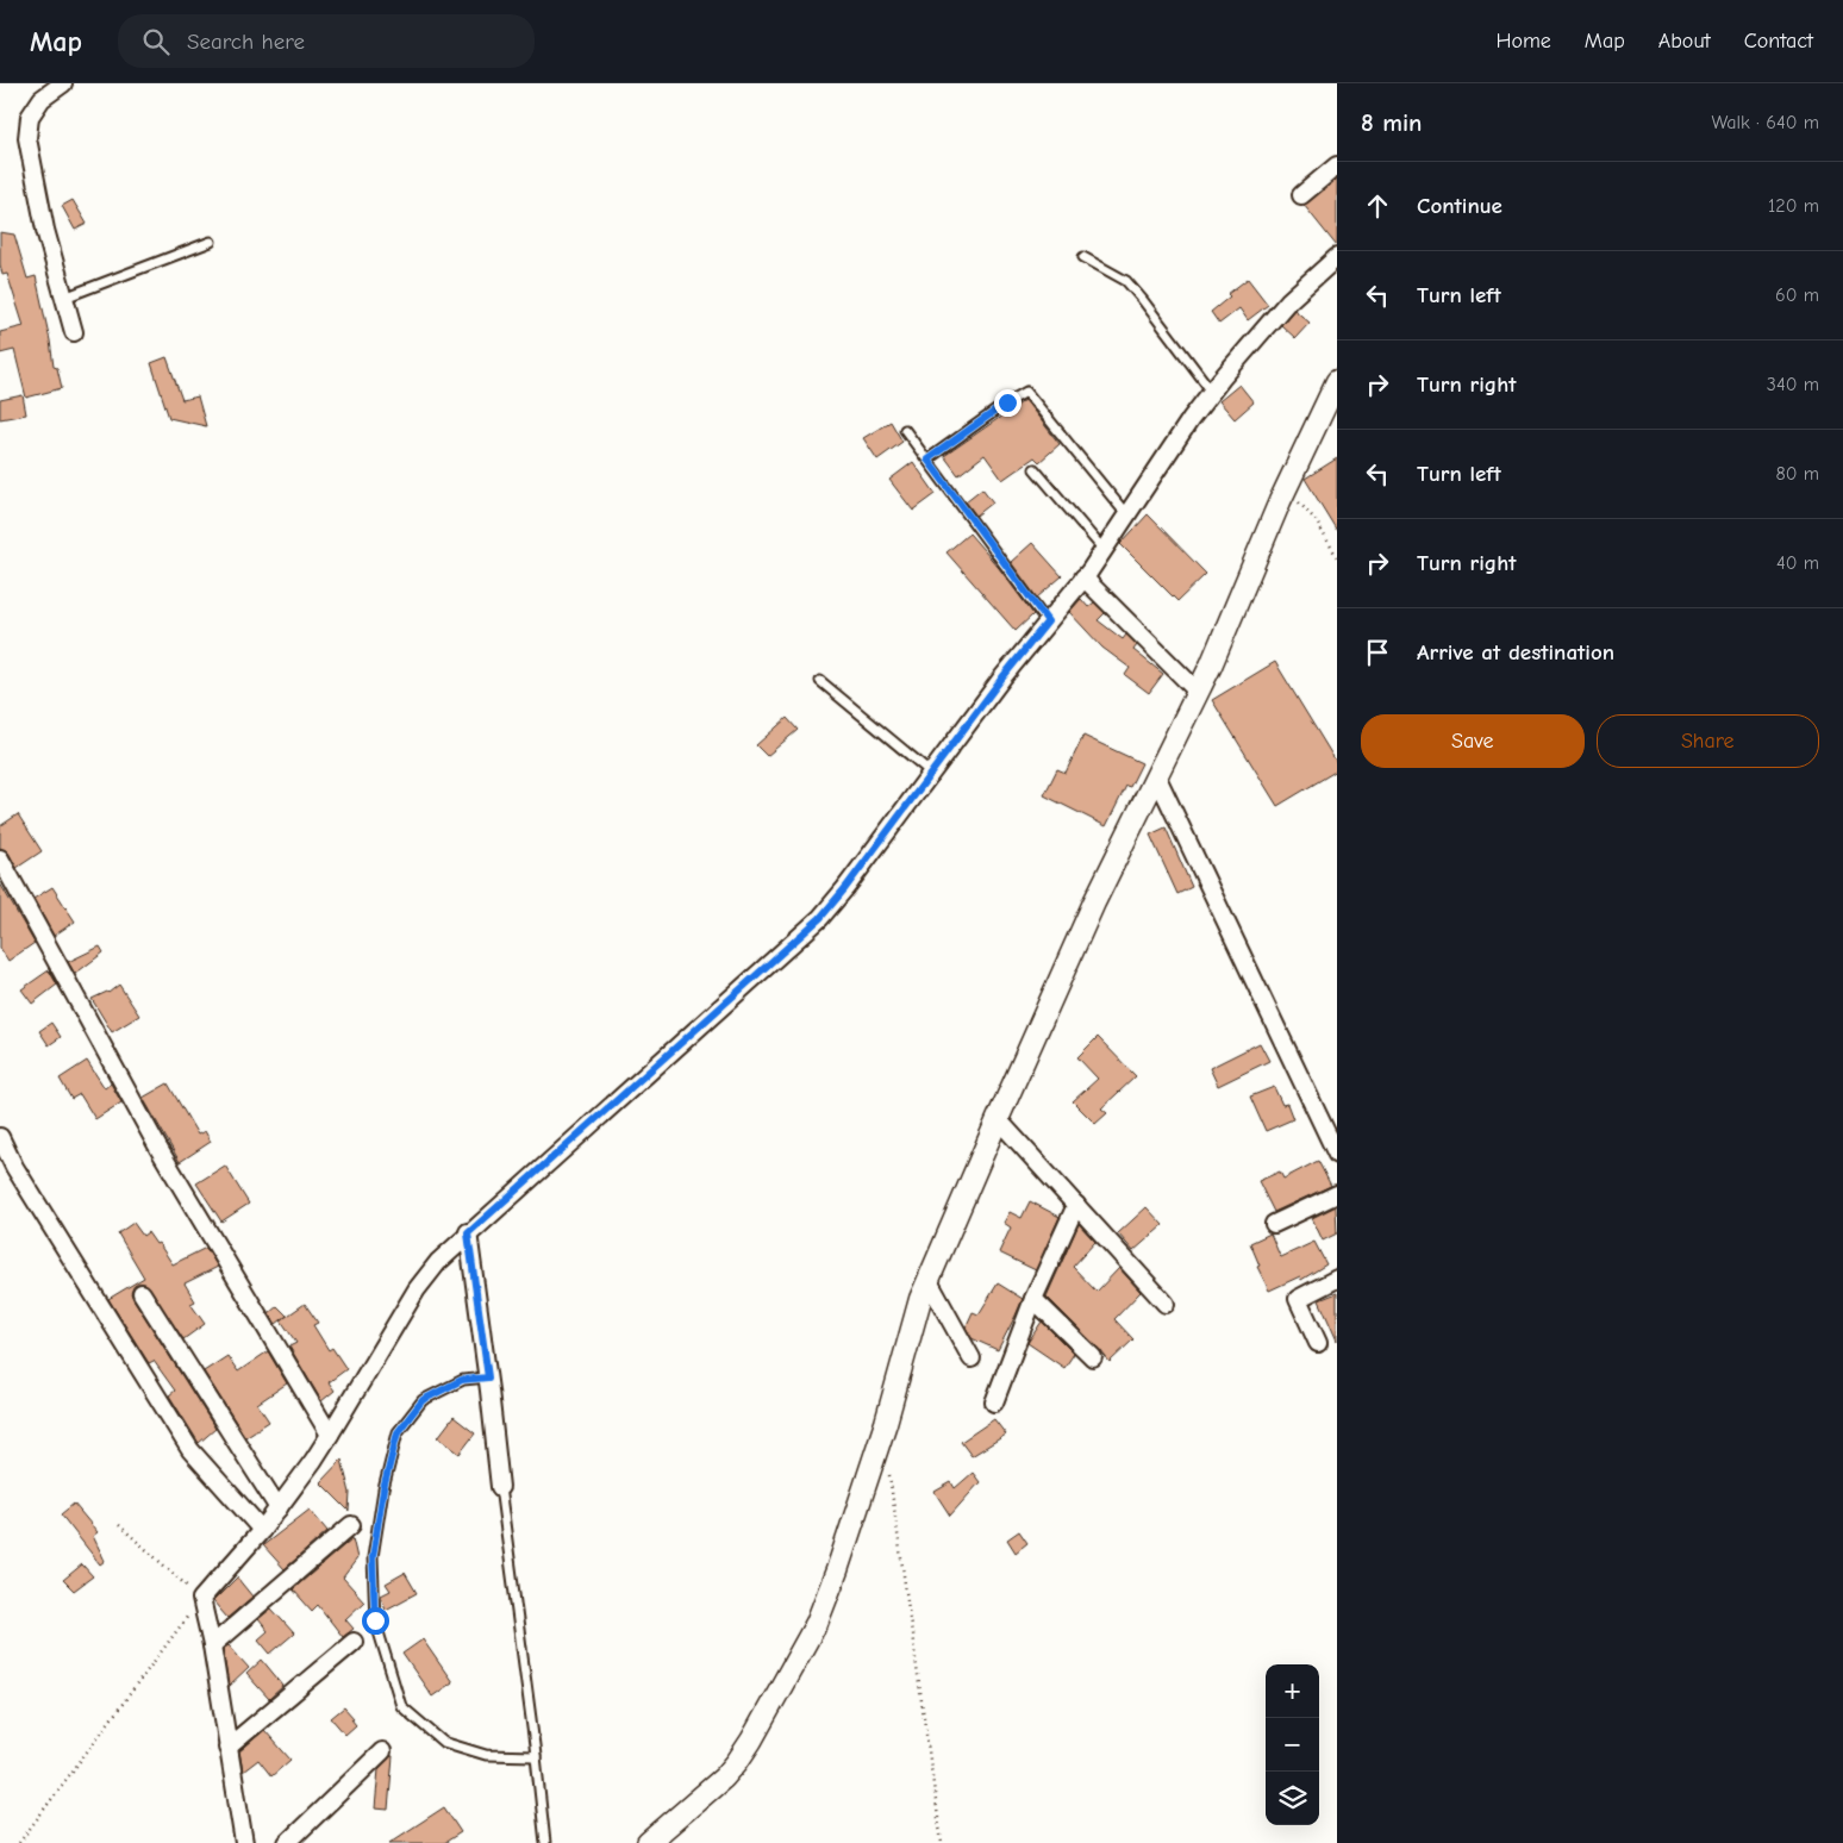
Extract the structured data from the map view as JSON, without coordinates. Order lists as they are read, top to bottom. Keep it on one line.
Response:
{"page":{"header":"Map","search":"Search here","nav":["Home","Map","About","Contact"],"heading":["8 min","Walk · 640 m"],"list":[["Continue","120 m"],["Turn left","60 m"],["Turn right","340 m"],["Turn left","80 m"],["Turn right","40 m"],"Arrive at destination"],"buttons":["Save","Share"],"map_buttons":["+","−"]}}
